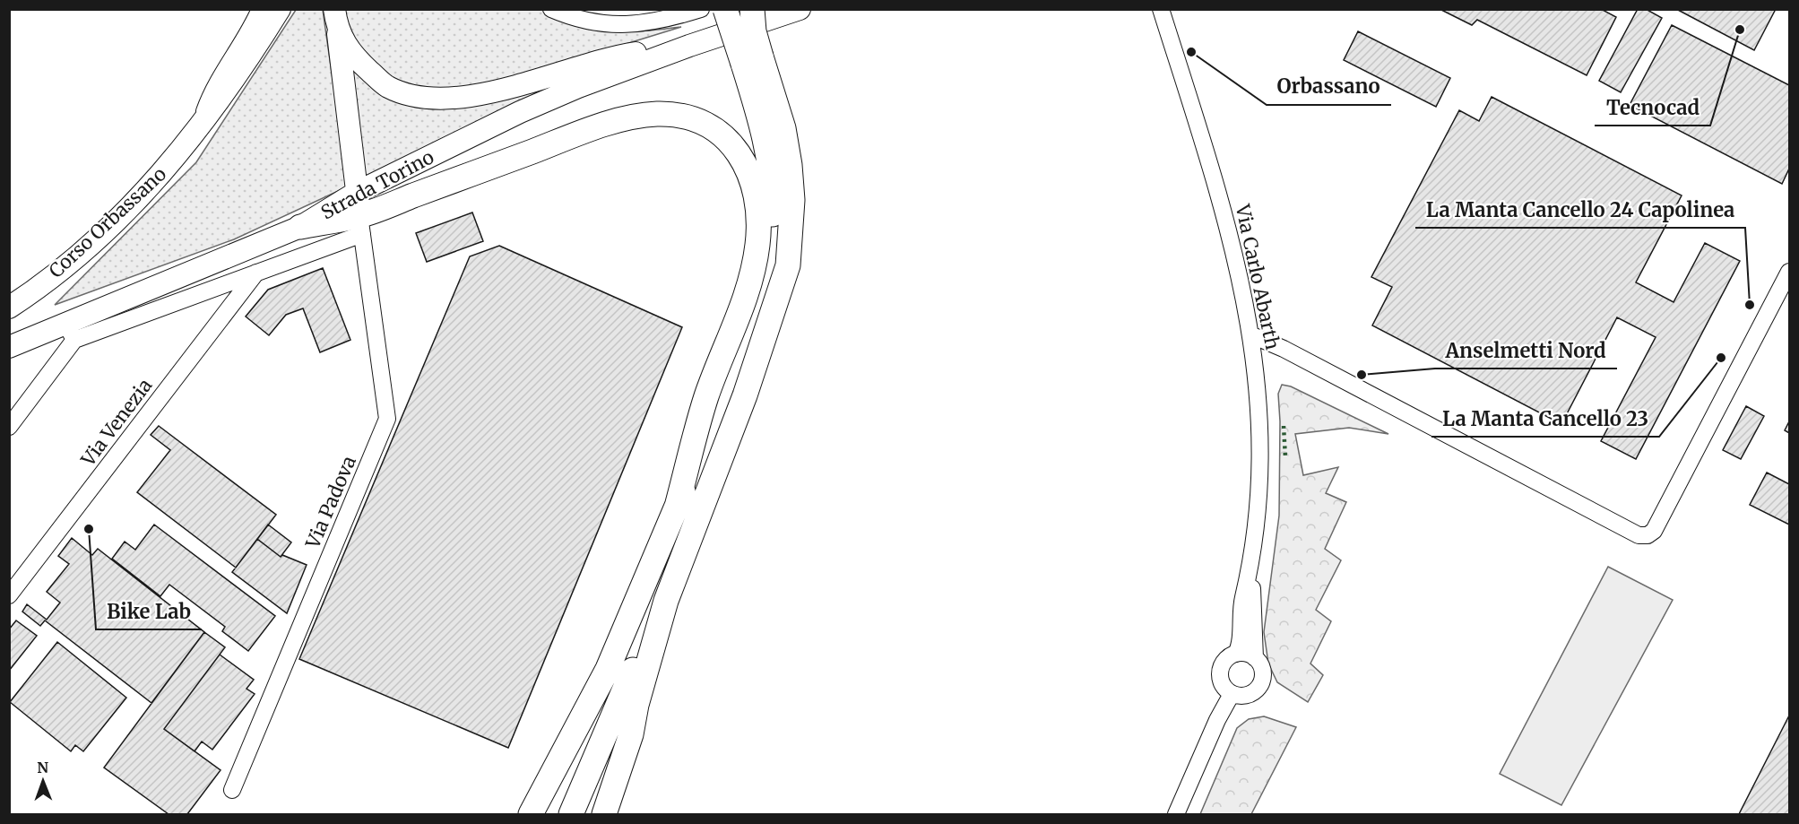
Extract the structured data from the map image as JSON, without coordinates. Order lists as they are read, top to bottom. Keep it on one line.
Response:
{"streets":{"main road":["Strada Torino","Corso Orbassano"],"street":["Via Carlo Abarth","Via Venezia","Via Padova"]},"crossings":[["Strada Torino","Via Venezia"],["Strada Torino","Via Padova"]],"places":["Tecnocad","Orbassano","La Manta Cancello 24 Capolinea","La Manta Cancello 23","Anselmetti Nord","Bike Lab"],"north":"top"}
